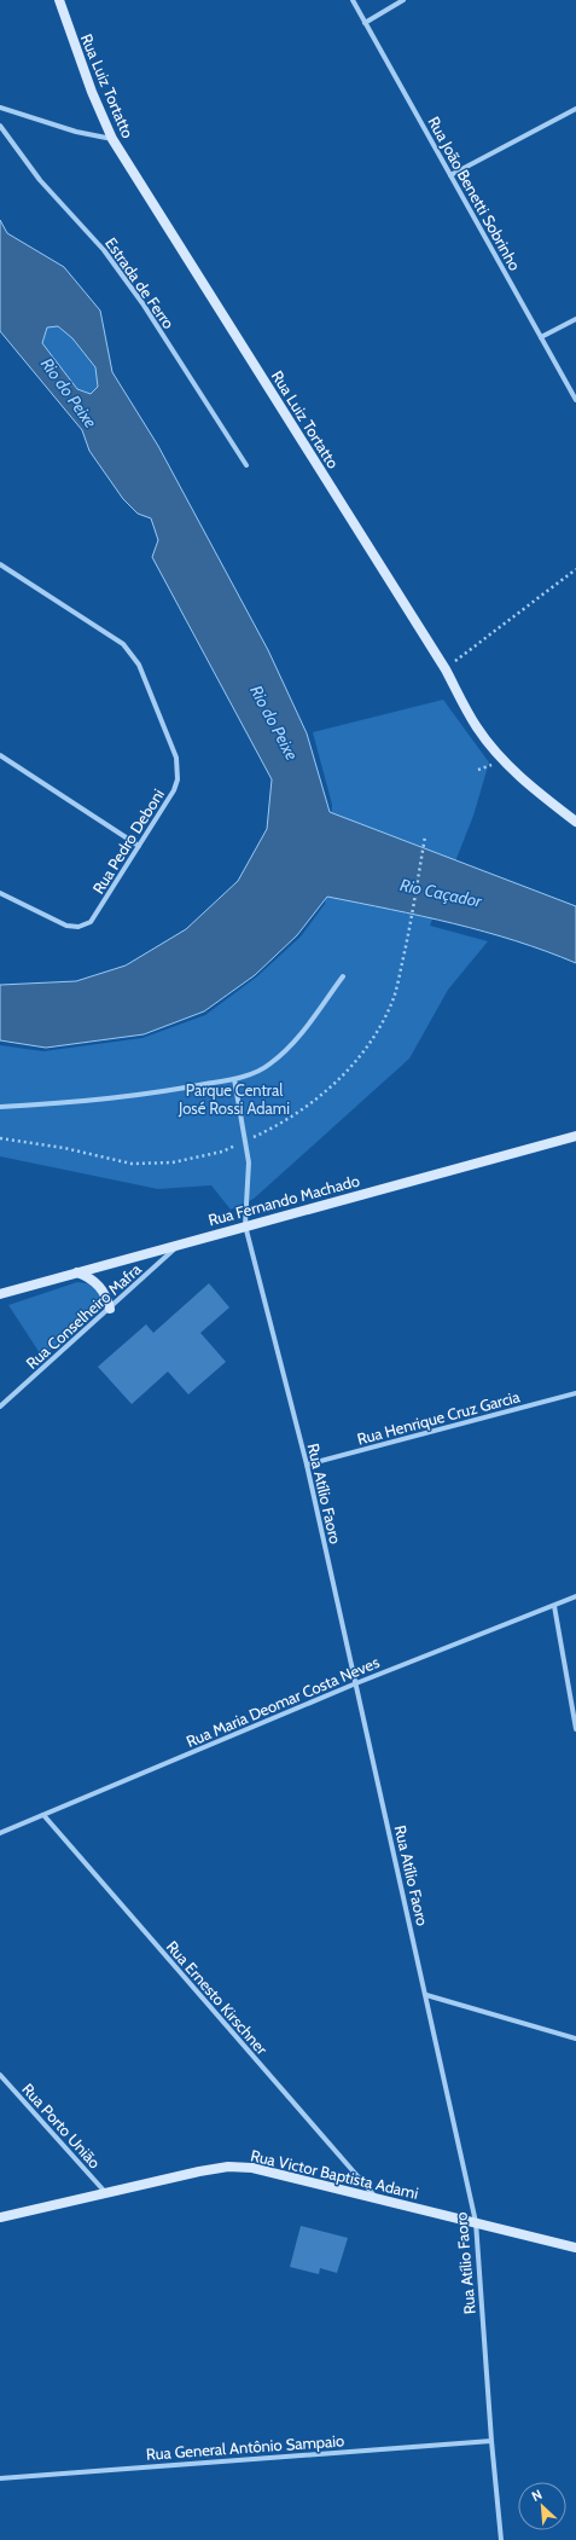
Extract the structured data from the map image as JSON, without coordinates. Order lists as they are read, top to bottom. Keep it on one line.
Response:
{"streets":{"main road":["Rua Luiz Tortatto","Rua Fernando Machado","Rua Victor Baptista Adami"],"street":["Rua João Benetti Sobrinho","Estrada de Ferro","Rua Pedro Deboni","Rua Conselheiro Mafra","Rua Henrique Cruz Garcia","Rua Atílio Faoro","Rua Maria Deomar Costa Neves","Rua Ernesto Kirschner","Rua Porto União","Rua General Antônio Sampaio"]},"crossings":[["Rua Fernando Machado","Rua Conselheiro Mafra"],["Rua Fernando Machado","Rua Atílio Faoro"],["Rua Henrique Cruz Garcia","Rua Atílio Faoro"],["Rua Atílio Faoro","Rua Maria Deomar Costa Neves"],["Rua Atílio Faoro","Rua Victor Baptista Adami"],["Rua Atílio Faoro","Rua General Antônio Sampaio"],["Rua Maria Deomar Costa Neves","Rua Ernesto Kirschner"],["Rua Ernesto Kirschner","Rua Victor Baptista Adami"],["Rua Porto União","Rua Victor Baptista Adami"]],"water":["Rio do Peixe","Rio Caçador"],"parks":["Parque Central José Rossi Adami"],"north":"top left"}
